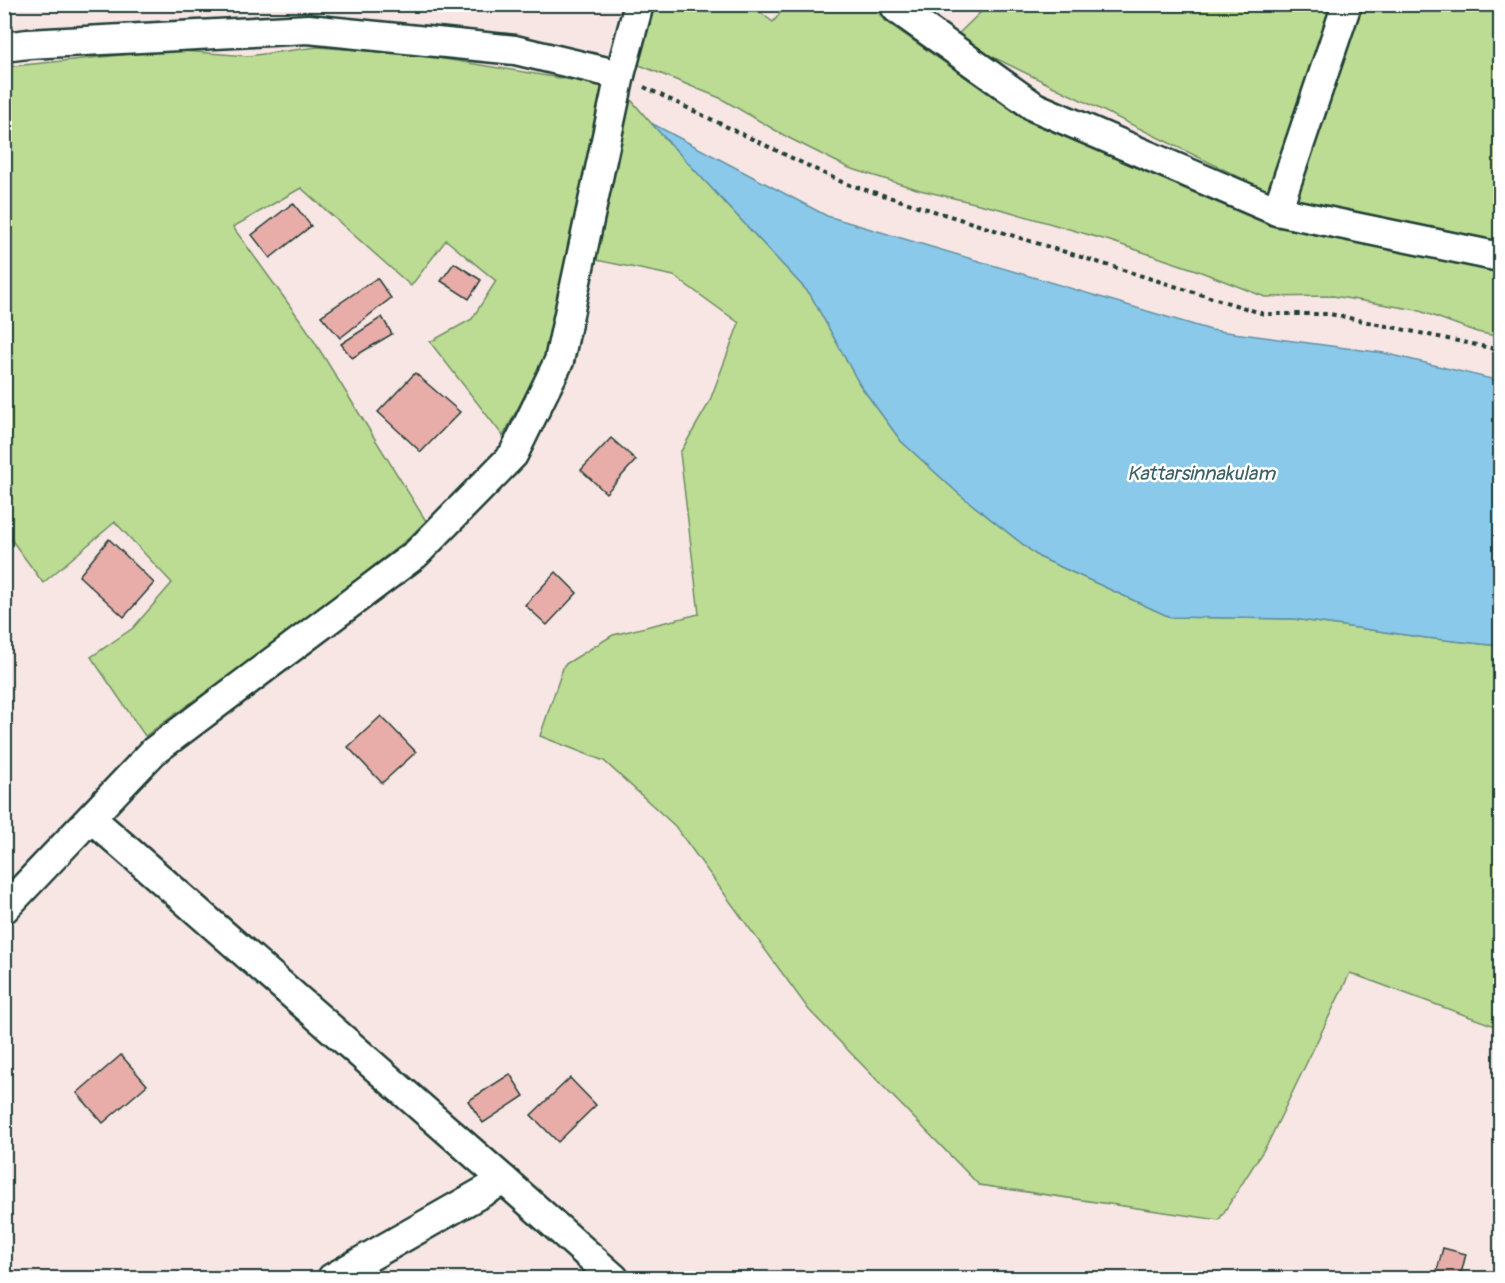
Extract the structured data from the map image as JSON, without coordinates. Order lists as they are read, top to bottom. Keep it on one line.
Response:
{"water":["Kattarsinnakulam"]}
